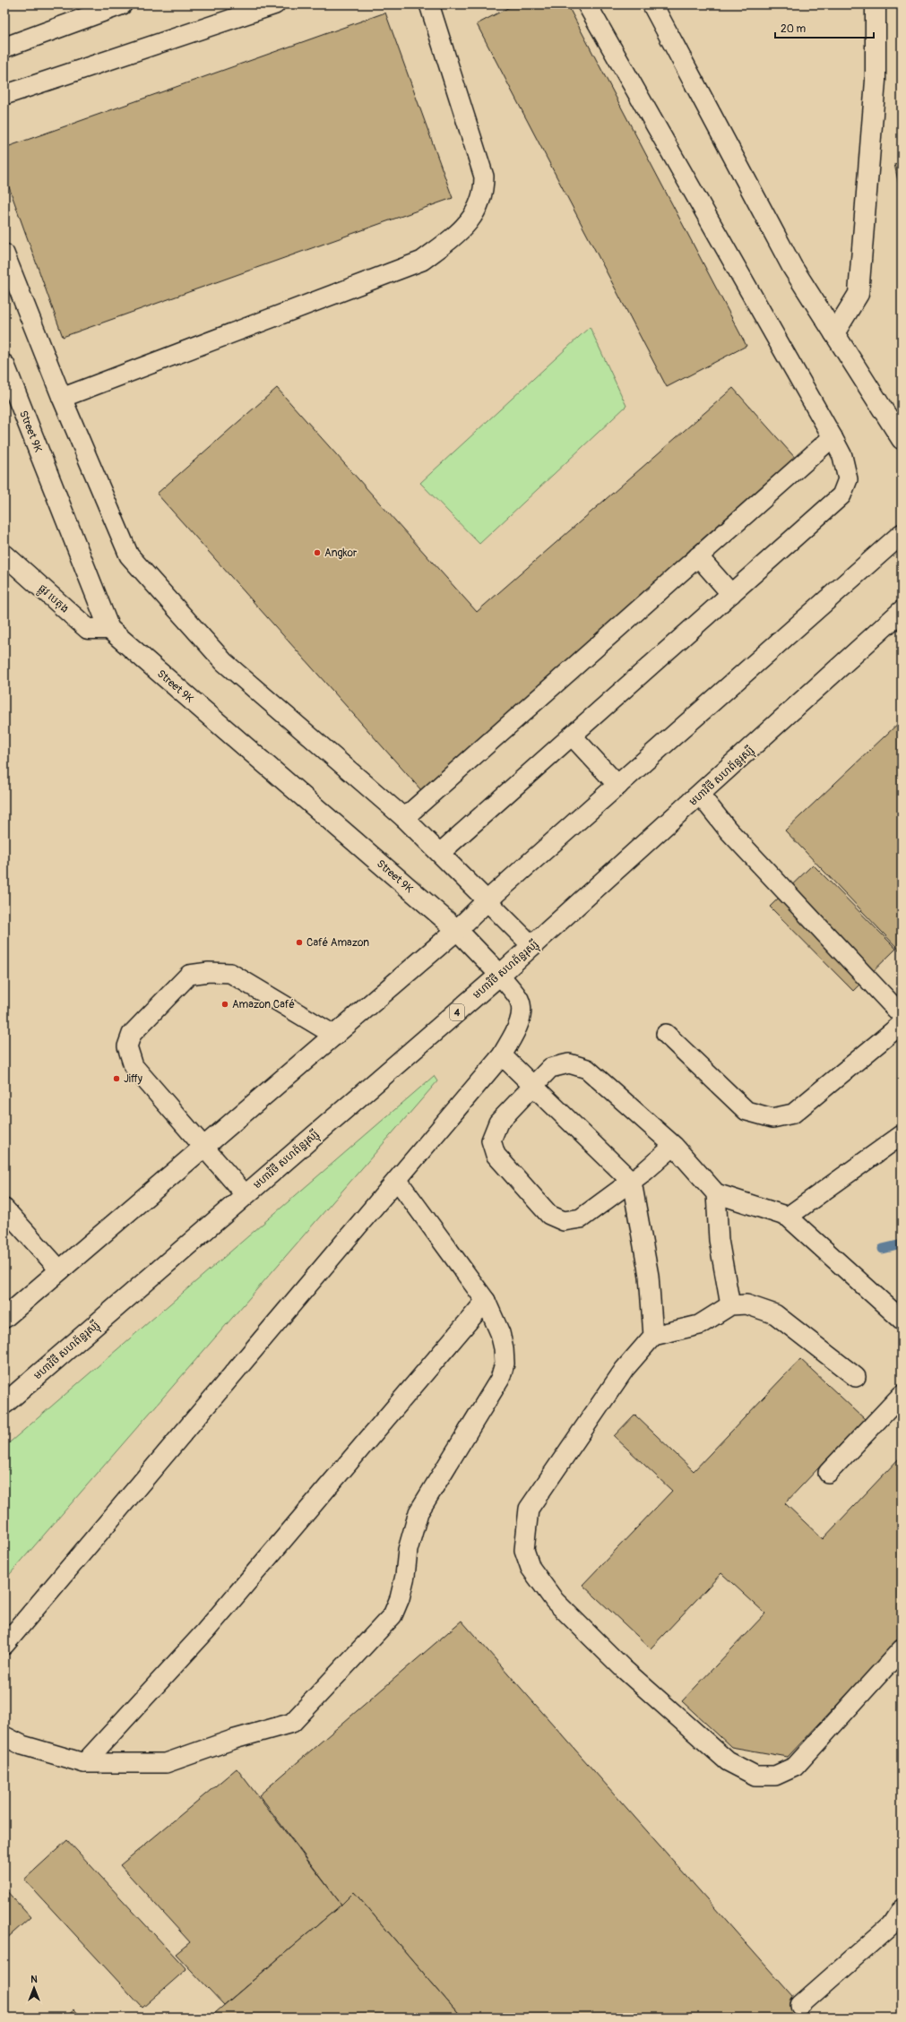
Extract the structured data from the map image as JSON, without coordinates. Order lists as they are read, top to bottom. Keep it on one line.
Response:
{"streets":{"main road":["Street 9K","ផ្លូវ បេតុង","មហាវិថី សហព័ន្ធរុស្ស៊ី","4"]},"crossings":[["Street 9K","ផ្លូវ បេតុង"],["Street 9K","មហាវិថី សហព័ន្ធរុស្ស៊ី"]],"places":["Angkor","Café Amazon","Amazon Café","Jiffy"],"scale_bar":"20 m","north":"top"}
